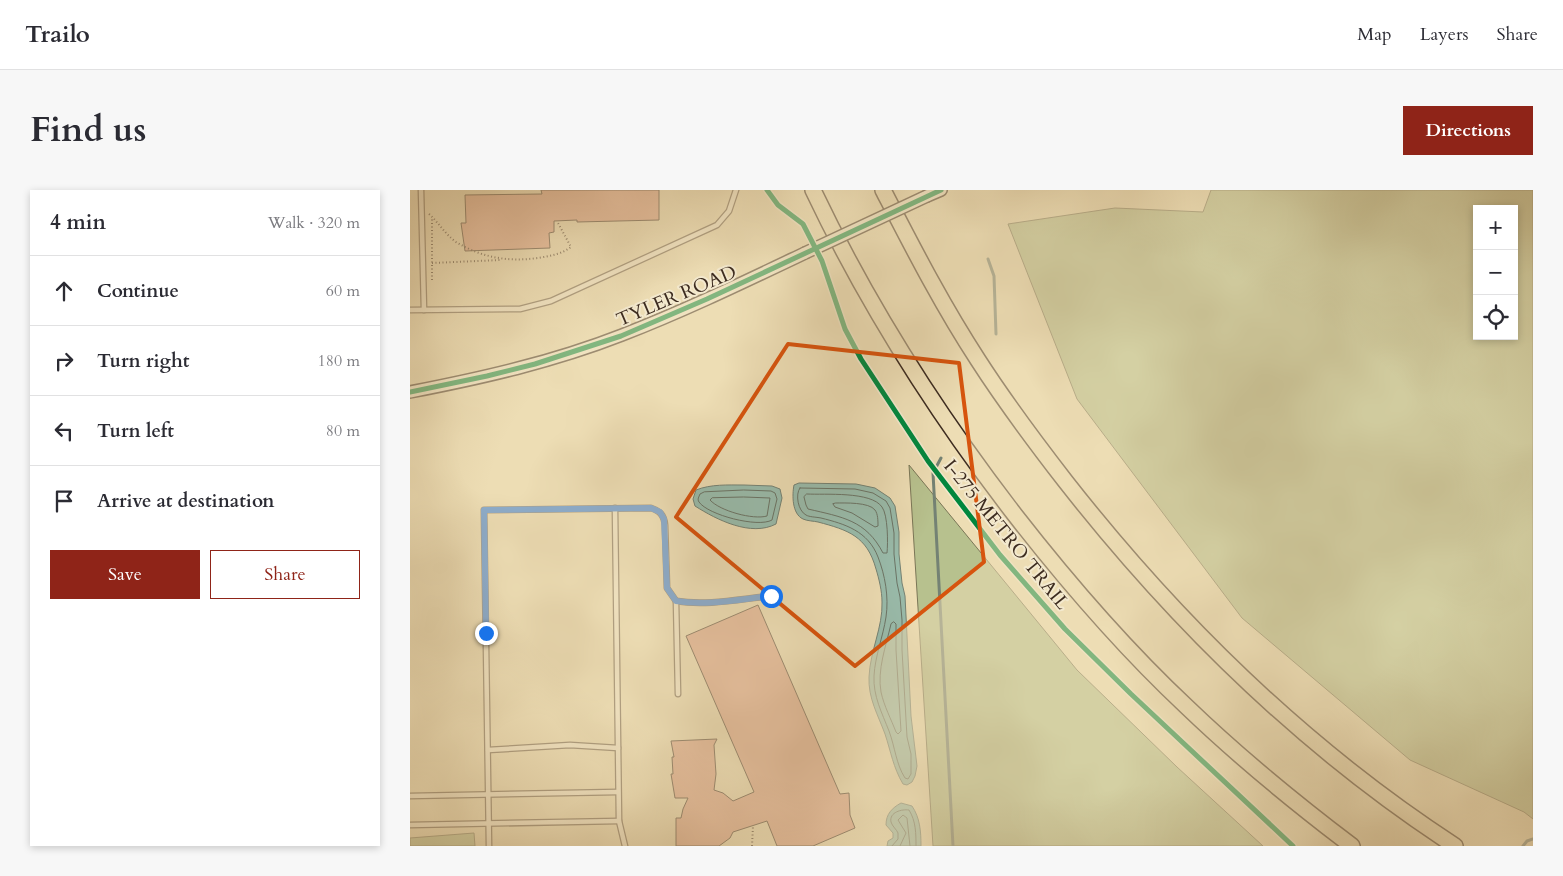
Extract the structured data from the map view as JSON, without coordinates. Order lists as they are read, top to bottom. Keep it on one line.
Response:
{"streets":{"street":["TYLER ROAD"],"cycle path":["I-275 METRO TRAIL"]},"page":{"header":"Trailo","nav":["Map","Layers","Share"],"title":"Find us","buttons":["Directions",["Save","Share"]],"heading":["4 min","Walk · 320 m"],"map_buttons":["+","−"],"list":[["Continue","60 m"],["Turn right","180 m"],["Turn left","80 m"],"Arrive at destination"]}}
